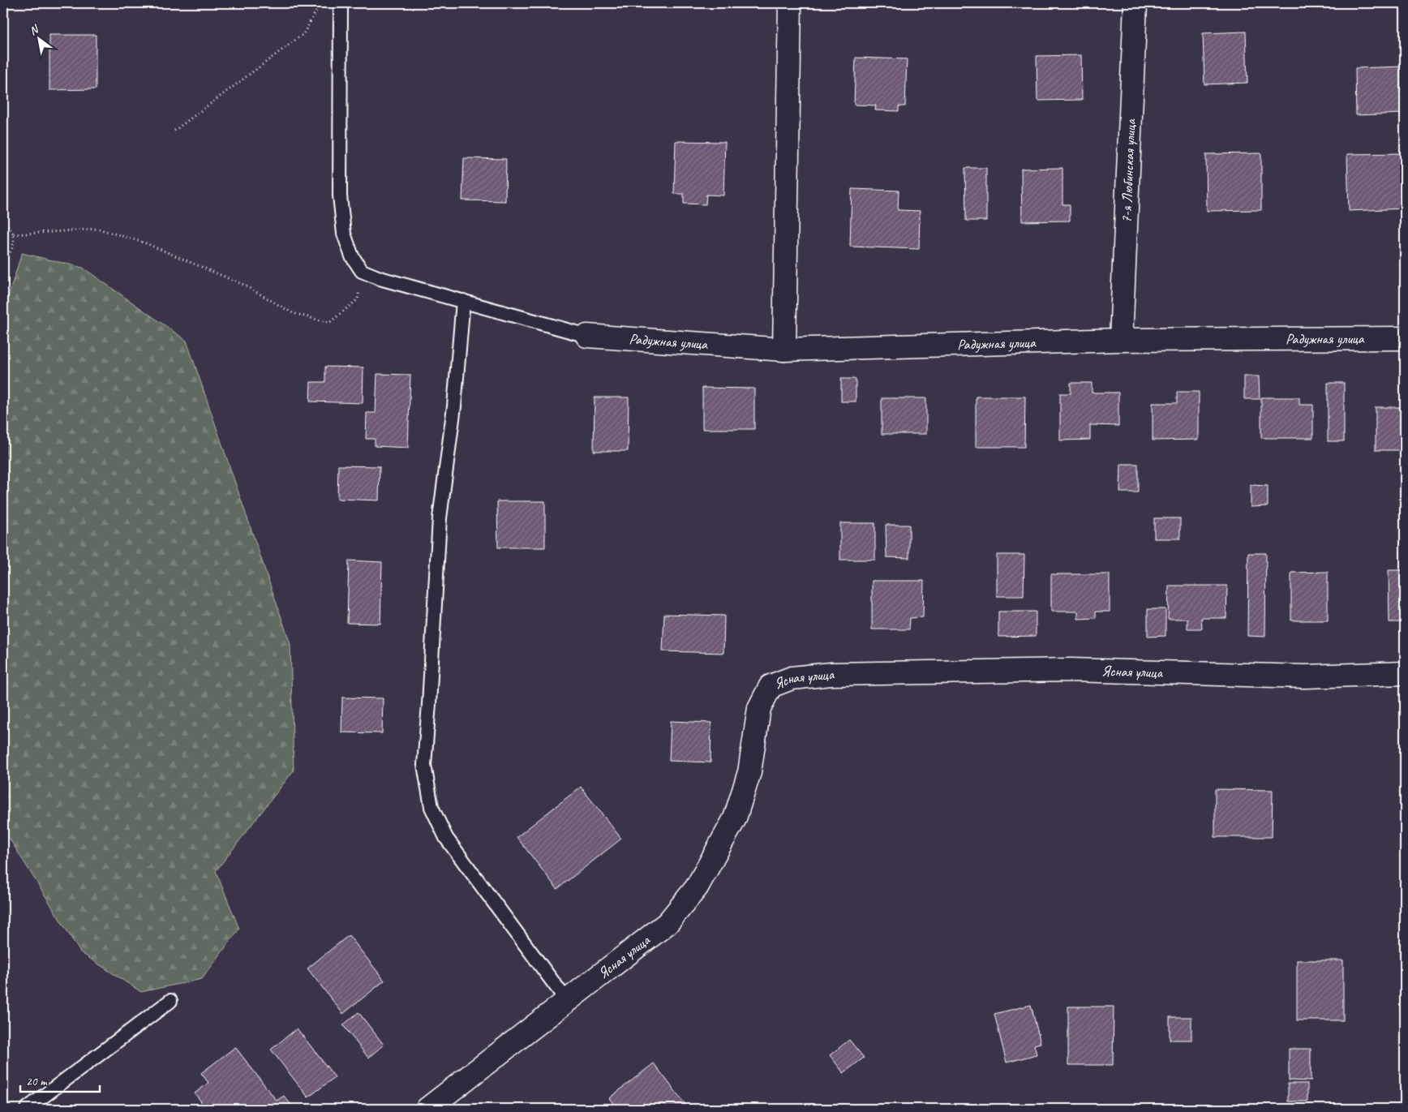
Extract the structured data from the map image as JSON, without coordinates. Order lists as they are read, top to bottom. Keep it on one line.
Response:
{"streets":{"street":["7-я Любинская улица","Радужная улица","Ясная улица"]},"crossings":[["7-я Любинская улица","Радужная улица"]],"scale_bar":"20 m","north":"top left"}
